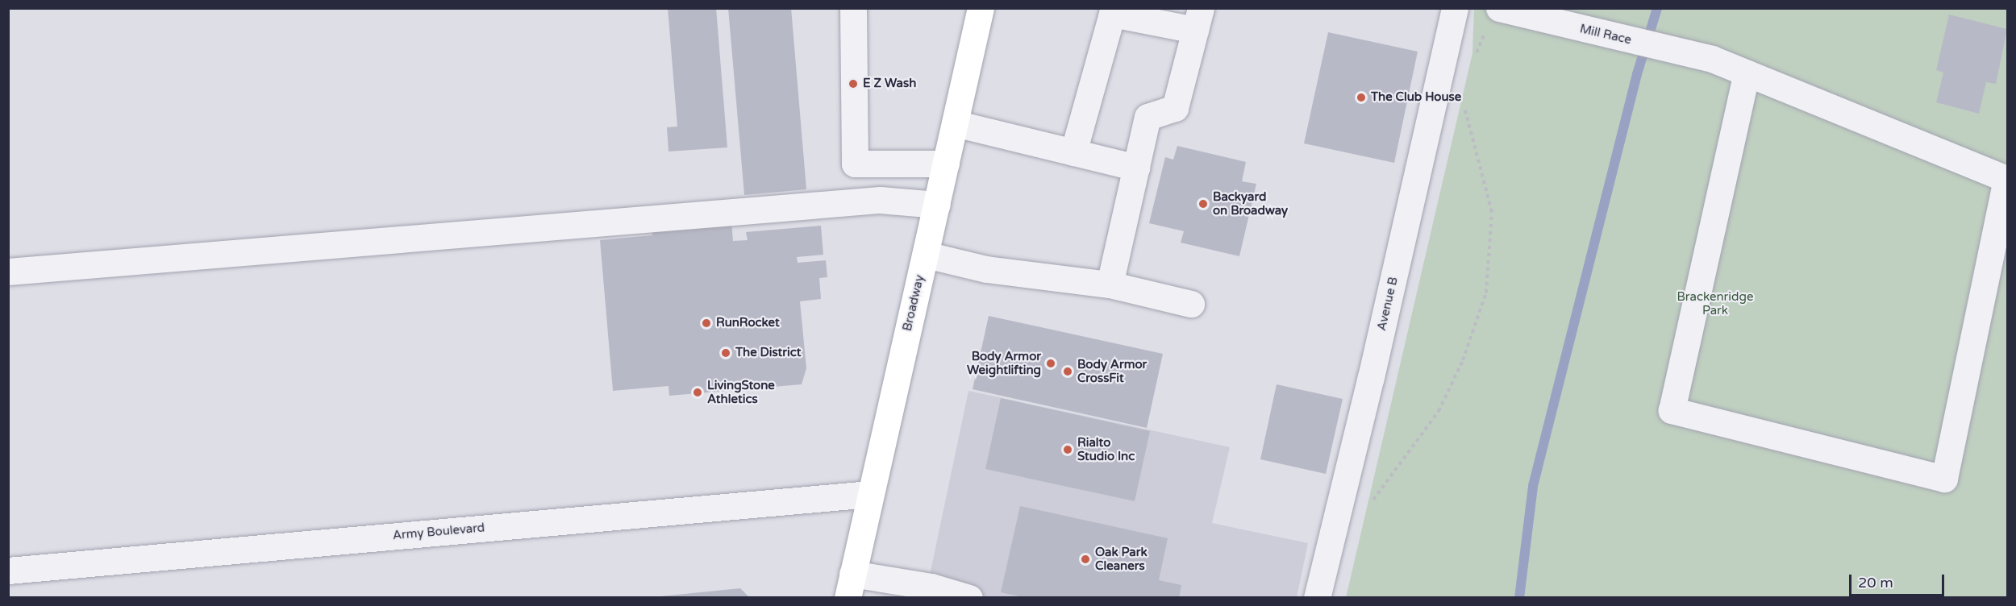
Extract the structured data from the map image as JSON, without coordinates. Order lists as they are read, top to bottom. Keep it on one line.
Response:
{"streets":{"main road":["Broadway"],"street":["Mill Race","Avenue B","Army Boulevard"]},"crossings":[["Broadway","Army Boulevard"]],"parks":["Brackenridge Park"],"places":["E Z Wash","The Club House","Backyard on Broadway","RunRocket","The District","Body Armor Weightlifting","Body Armor CrossFit","LivingStone Athletics","Rialto Studio Inc","Oak Park Cleaners"],"scale_bar":"20 m"}
